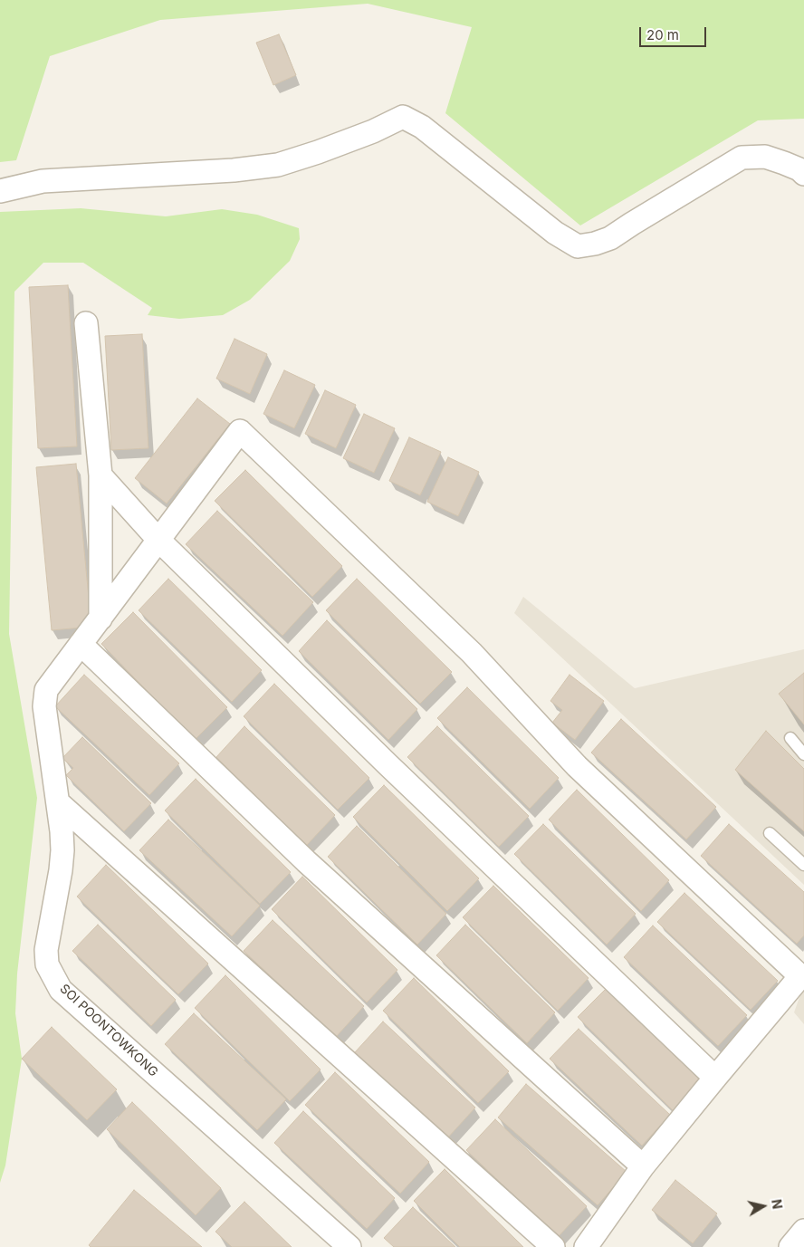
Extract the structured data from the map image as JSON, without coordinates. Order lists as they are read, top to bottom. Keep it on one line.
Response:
{"streets":{"street":["SOI POONTOWKONG"]},"scale_bar":"20 m","north":"right"}
